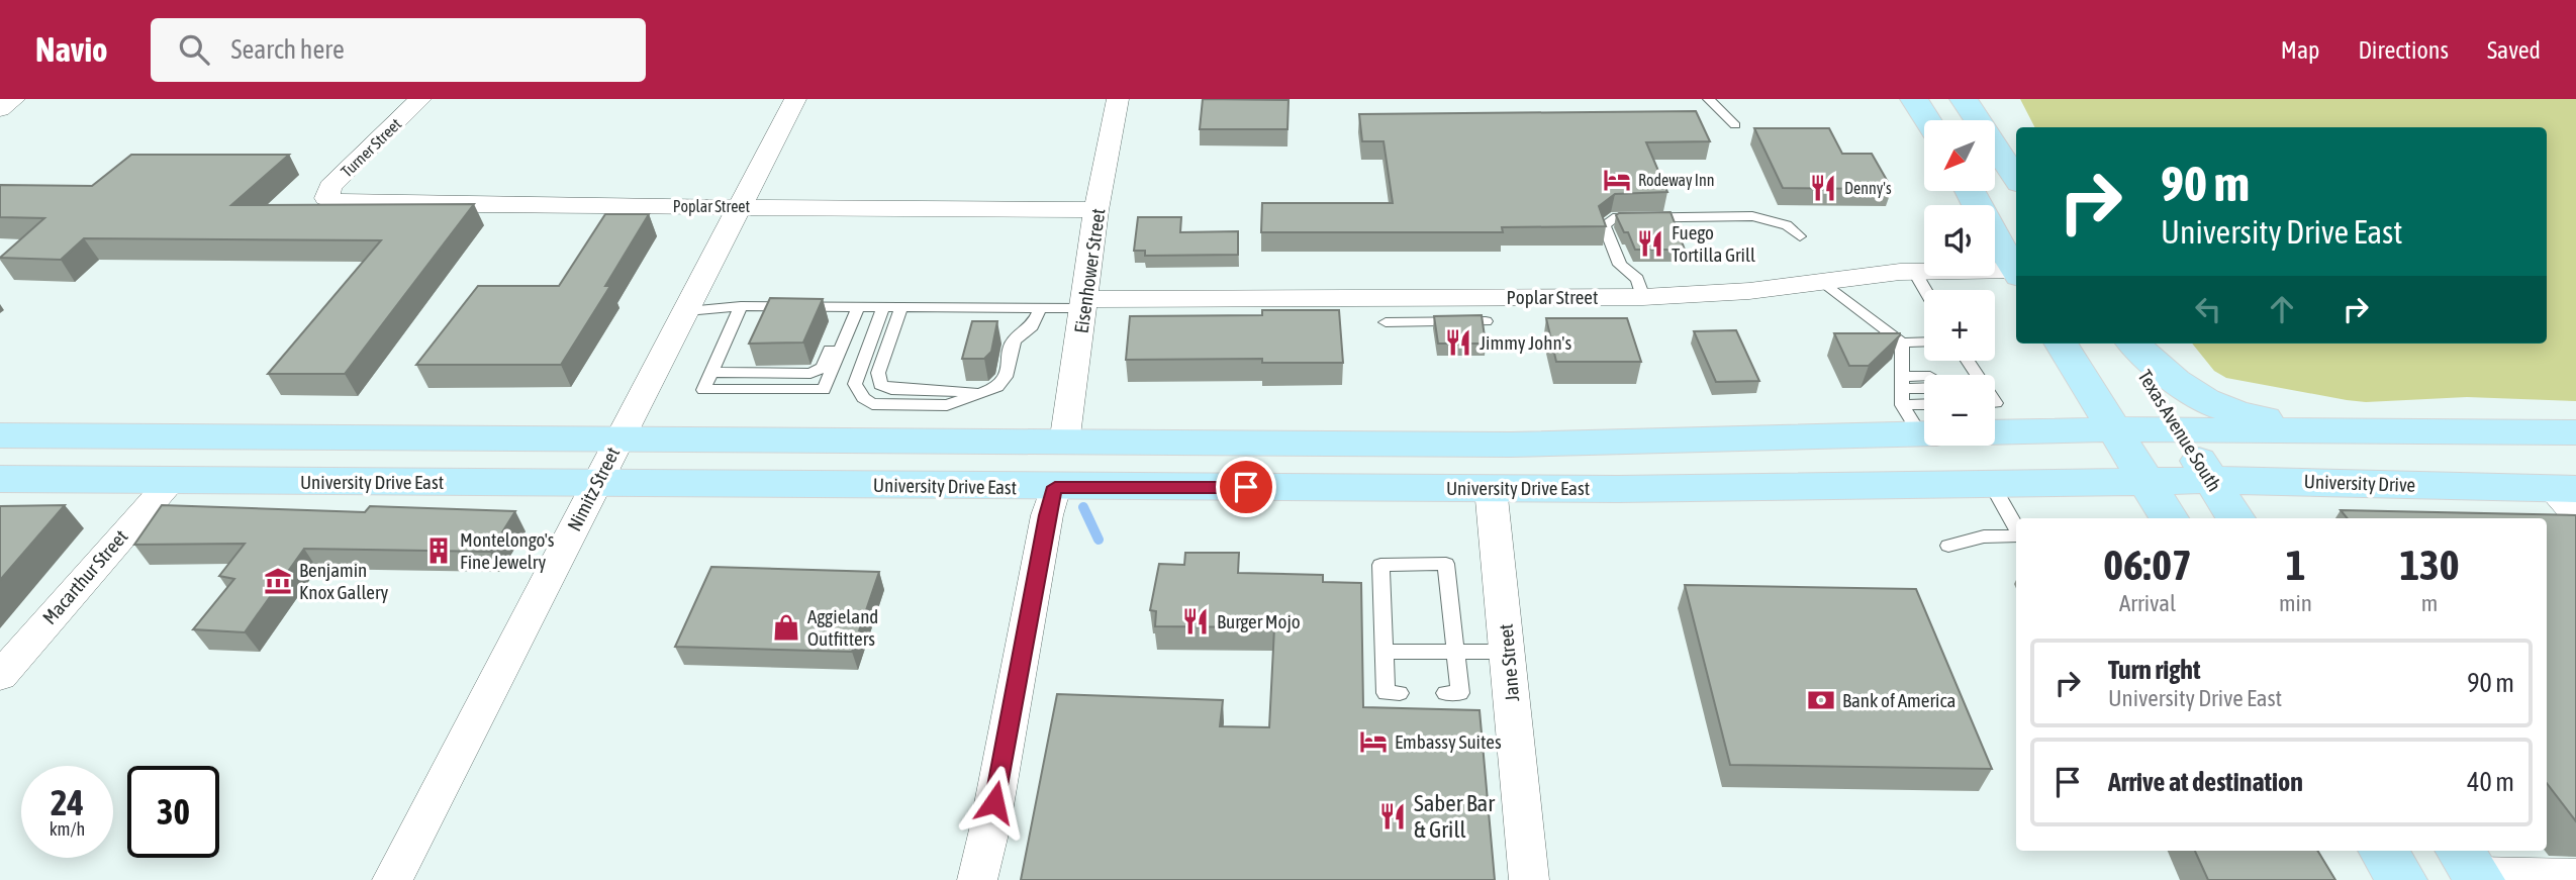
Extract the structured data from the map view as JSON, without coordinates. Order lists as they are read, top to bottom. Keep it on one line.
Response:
{"streets":{"main road":["Texas Avenue South","University Drive East","University Drive"],"street":["Turner Street","Poplar Street","Eisenhower Street","Nimitz Street","Macarthur Street","Jane Street"]},"crossings":[["Turner Street","Poplar Street"],["Poplar Street","Eisenhower Street"],["Poplar Street","Nimitz Street"],["Texas Avenue South","University Drive"],["University Drive East","University Drive"],["University Drive East","Nimitz Street"],["University Drive East","Macarthur Street"],["University Drive East","Jane Street"]],"places":{"hotel":["Rodeway Inn","Embassy Suites"],"restaurant":["Denny's","Fuego Tortilla Grill","Jimmy John's","Burger Mojo","Saber Bar & Grill"],"building":["Montelongo's Fine Jewelry"],"museum":["Benjamin Knox Gallery"],"shop":["Aggieland Outfitters"],"bank":["Bank of America"]},"north":"bottom left","page":{"header":"Navio","search":"Search here","nav":["Map","Directions","Saved"],"map_buttons":["+","−"],"turn":["90 m","University Drive East"],"eta":["06:07","Arrival","1","min","130","m"],"list":[{"name":"Turn right","note":"University Drive East","value":"90 m"},{"name":"Arrive at destination","value":"40 m"}],"speed":"24 km/h","limit":"30"}}
